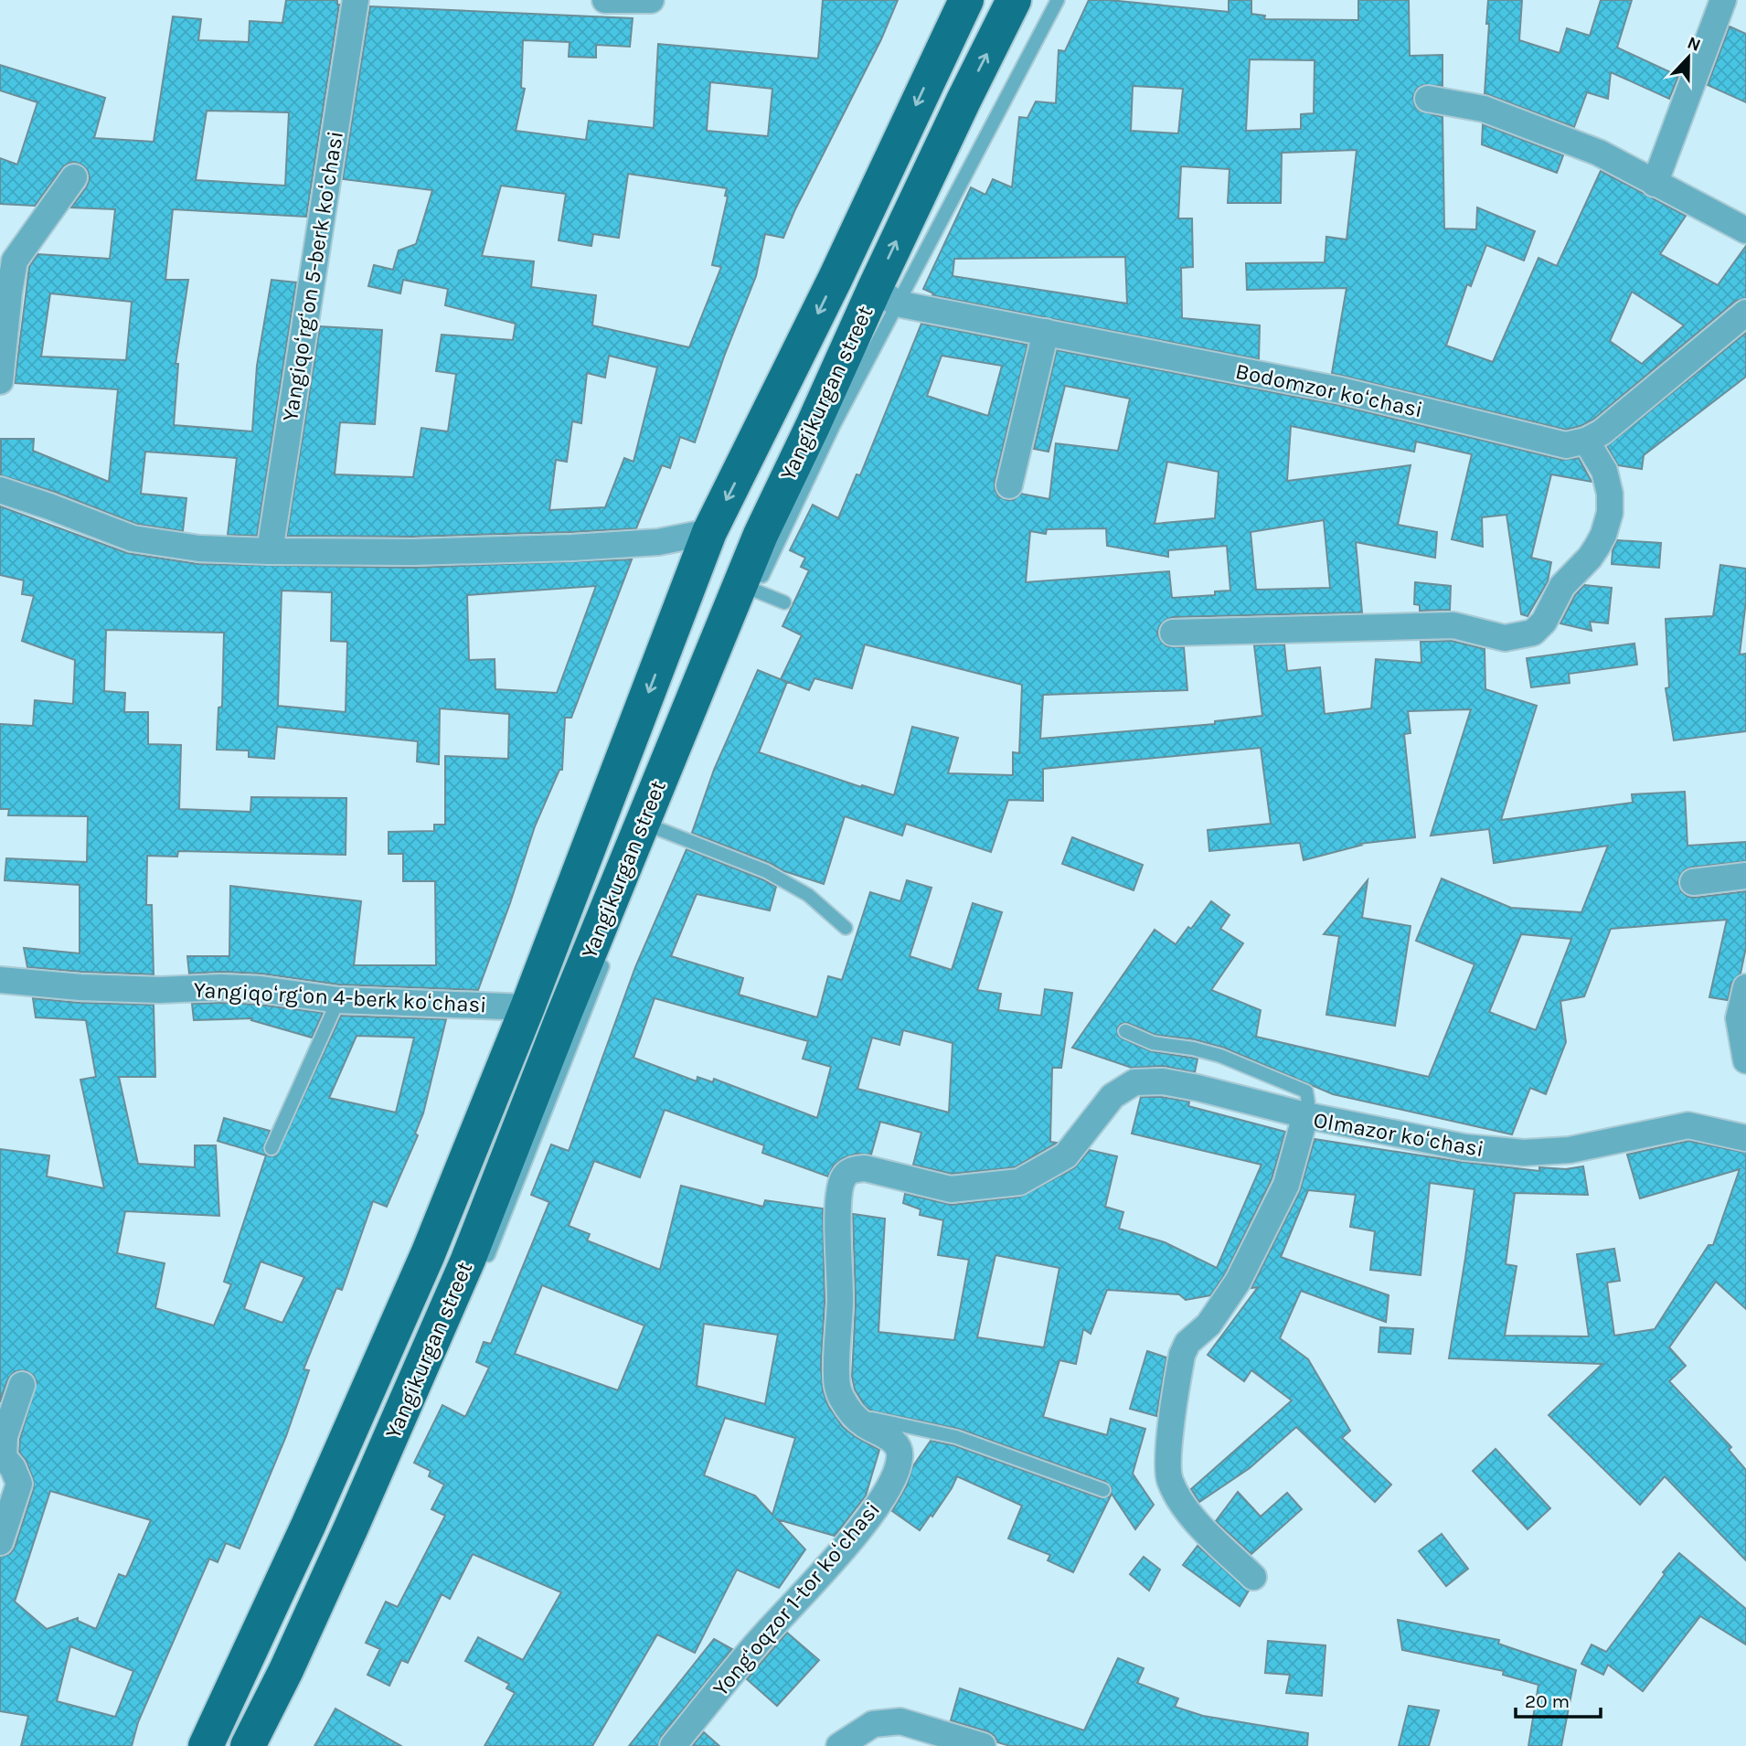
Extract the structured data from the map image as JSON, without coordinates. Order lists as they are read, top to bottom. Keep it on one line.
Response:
{"streets":{"main road":["Yangikurgan street"],"street":["Yangiqoʻrgʻon 5-berk koʻchasi","Bodomzor koʻchasi","Yangiqoʻrgʻon 4-berk koʻchasi","Olmazor koʻchasi","Yongʻoqzor 1-tor koʻchasi"]},"crossings":[["Bodomzor koʻchasi","Yangikurgan street"],["Yangikurgan street","Yangiqoʻrgʻon 4-berk koʻchasi"],["Olmazor koʻchasi","Yongʻoqzor 1-tor koʻchasi"]],"scale_bar":"20 m","north":"top"}
